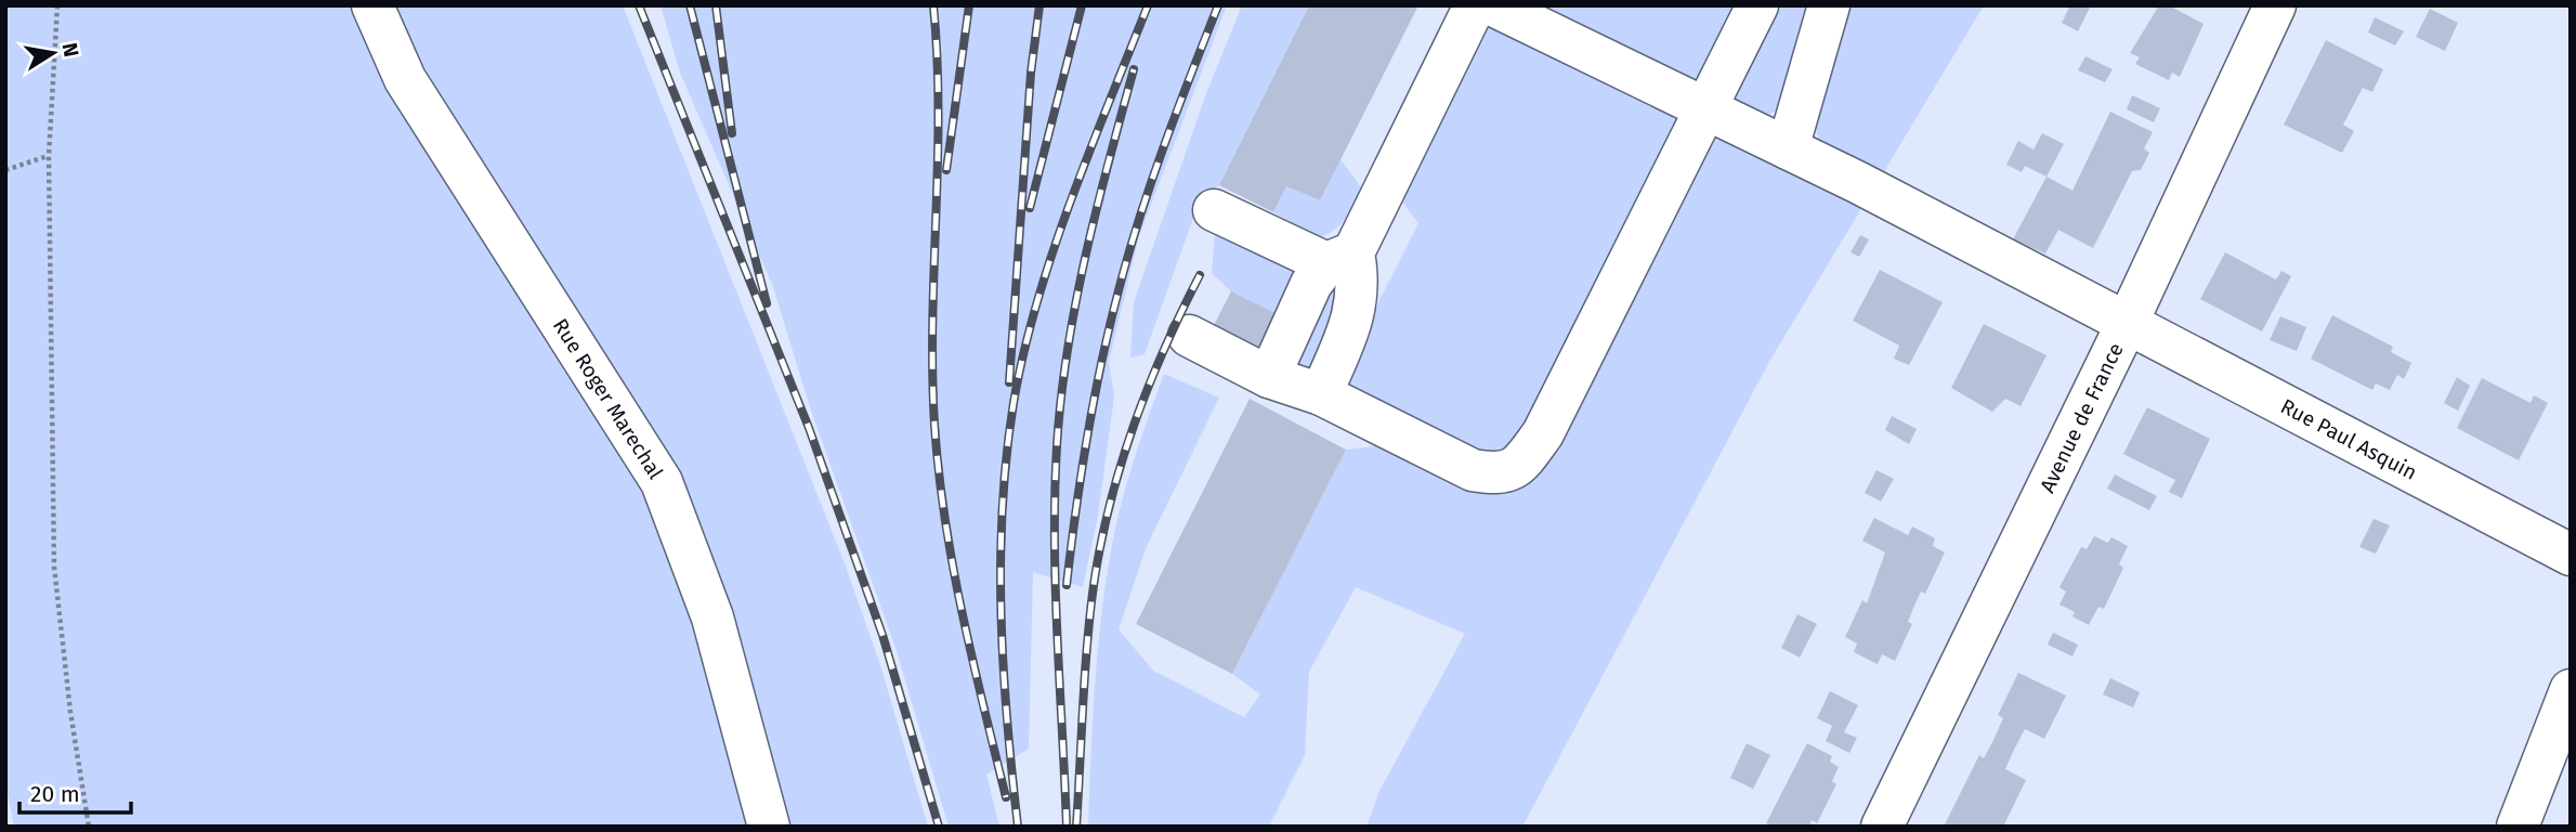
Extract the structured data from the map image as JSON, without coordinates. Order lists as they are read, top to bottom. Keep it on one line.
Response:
{"streets":{"street":["Rue Roger Marechal","Avenue de France","Rue Paul Asquin"]},"crossings":[["Avenue de France","Rue Paul Asquin"]],"scale_bar":"20 m","north":"right"}
